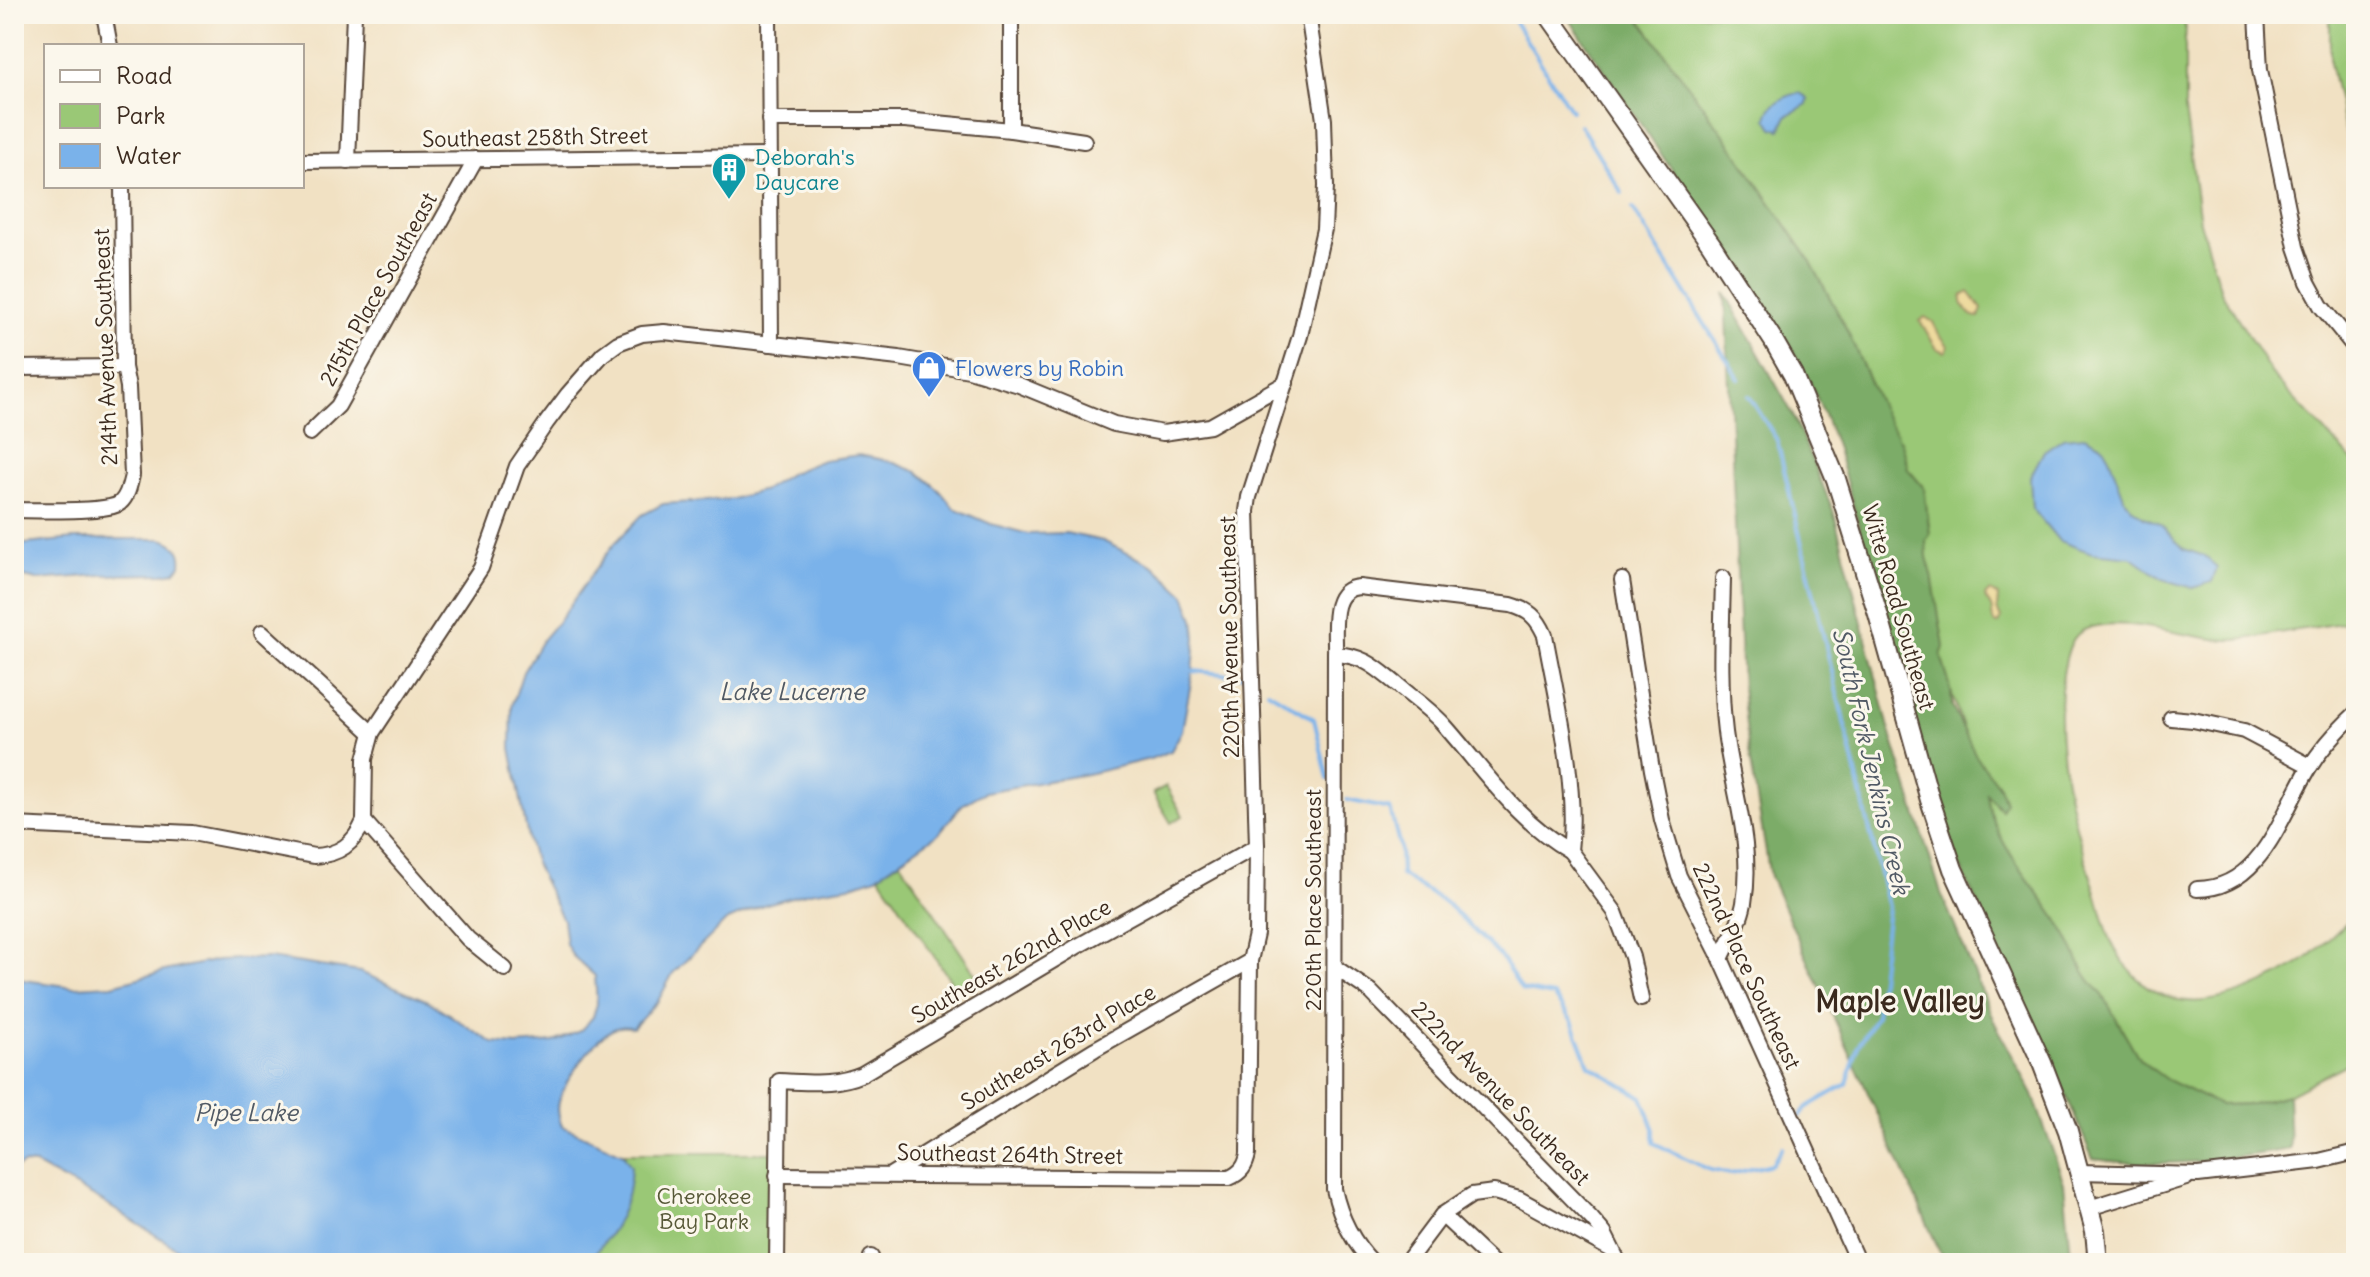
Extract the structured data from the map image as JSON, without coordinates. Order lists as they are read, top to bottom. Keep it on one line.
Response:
{"streets":{"street":["Southeast 258th Street","215th Place Southeast","214th Avenue Southeast","Witte Road Southeast","220th Avenue Southeast","220th Place Southeast","Southeast 262nd Place","222nd Place Southeast","Southeast 263rd Place","222nd Avenue Southeast","Southeast 264th Street"]},"crossings":[["Southeast 258th Street","215th Place Southeast"],["220th Avenue Southeast","Southeast 262nd Place"],["220th Avenue Southeast","Southeast 263rd Place"],["220th Avenue Southeast","Southeast 264th Street"],["220th Place Southeast","222nd Avenue Southeast"],["Southeast 262nd Place","Southeast 264th Street"],["Southeast 263rd Place","Southeast 264th Street"]],"districts":["Maple Valley"],"water":["Lake Lucerne","South Fork Jenkins Creek","Pipe Lake"],"parks":["Cherokee Bay Park"],"places":{"building":["Deborah's Daycare"],"shop":["Flowers by Robin"]},"legend":["Road","Park","Water"]}
